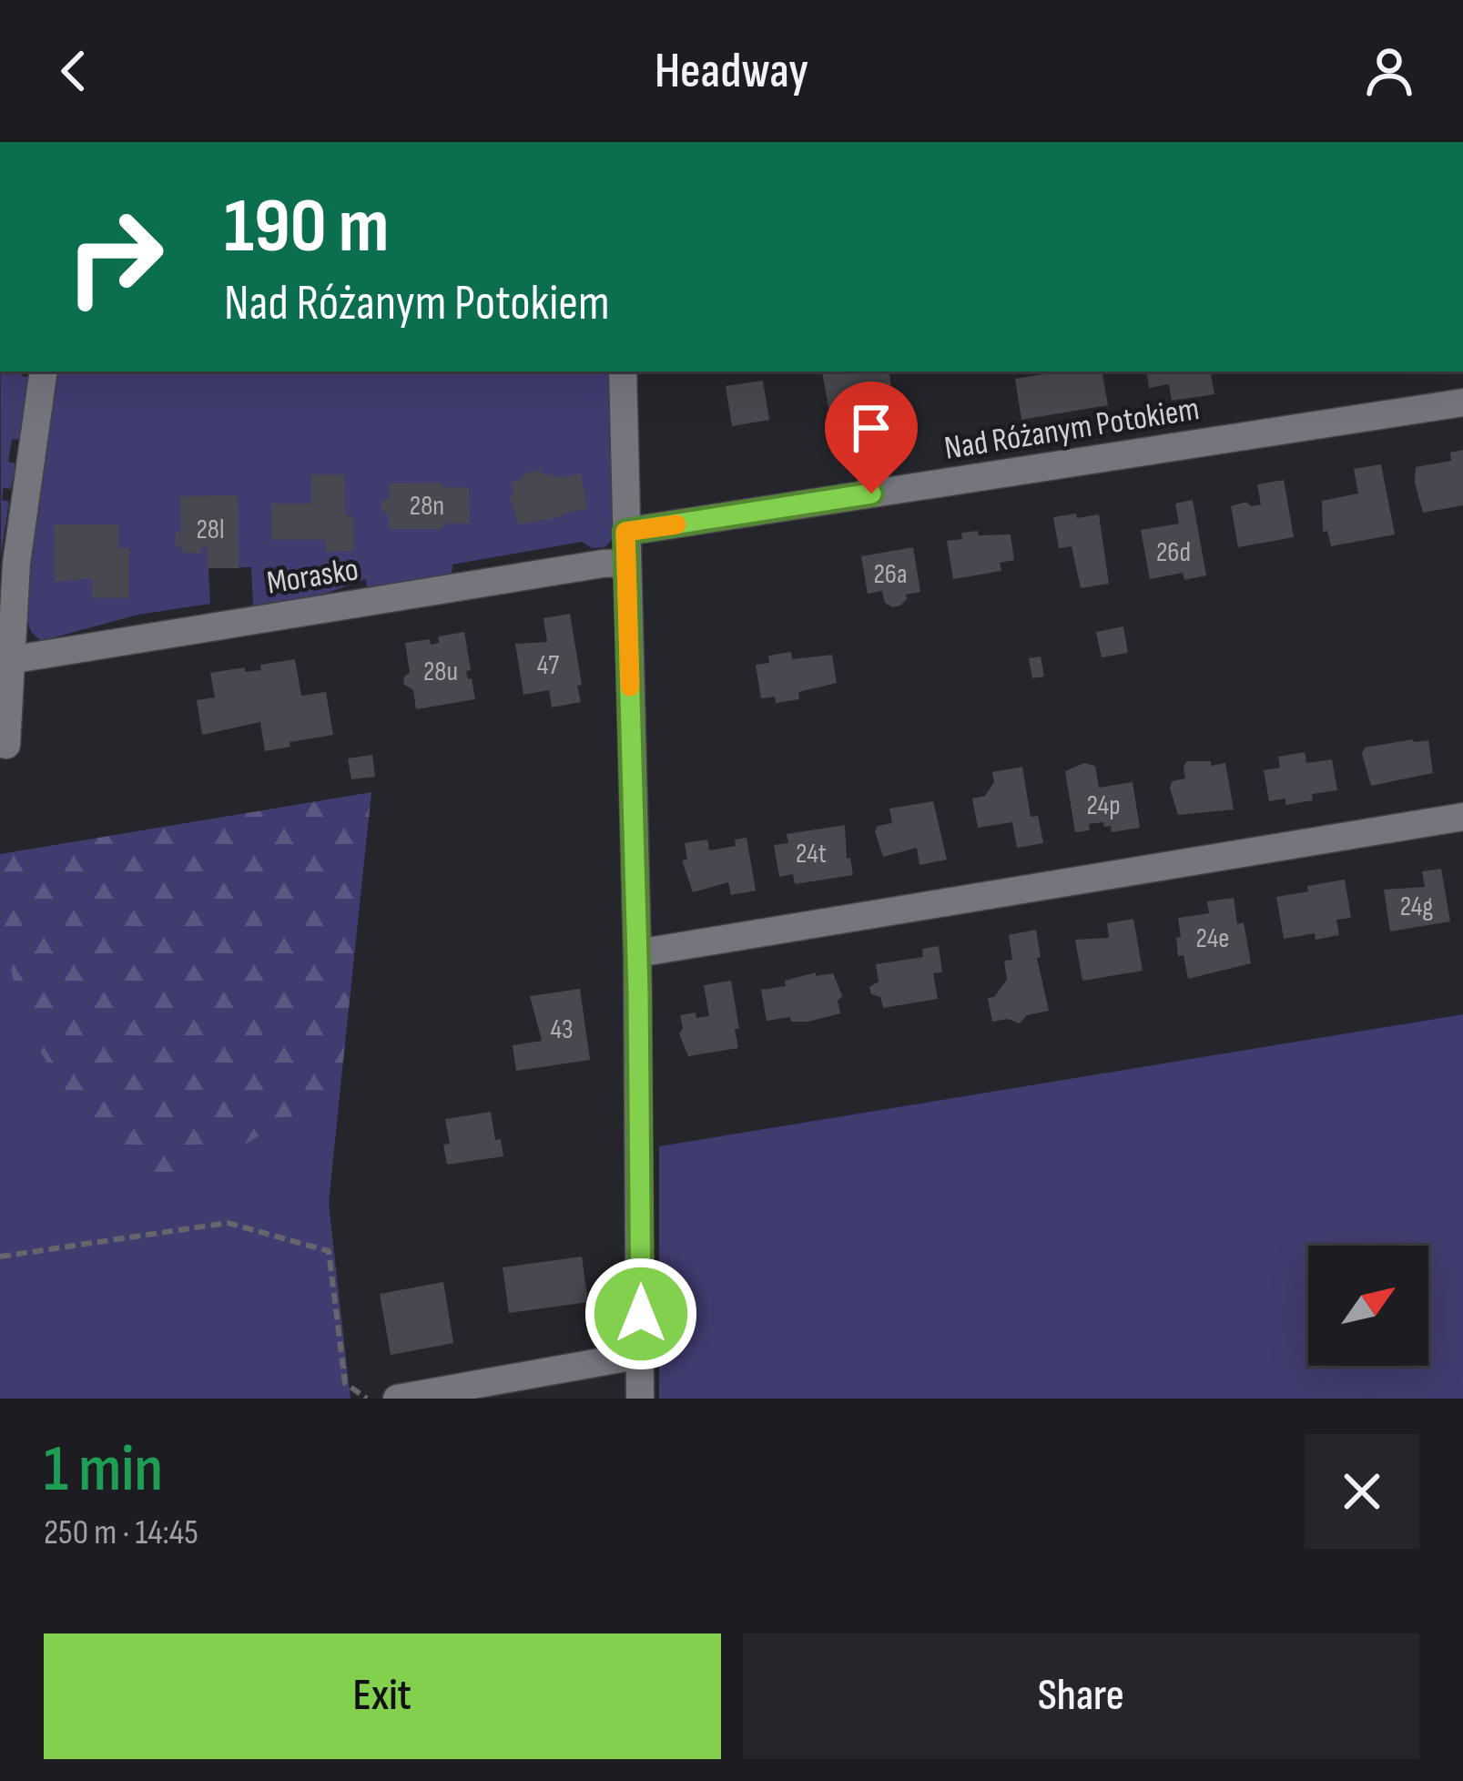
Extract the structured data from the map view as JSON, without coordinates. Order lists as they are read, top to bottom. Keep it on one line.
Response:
{"streets":{"street":["Nad Różanym Potokiem","Morasko"]},"house_numbers":["28n","28l","26d","26a","47","28u","24p","24t","24g","24e","43"],"north":"top right","page":{"header":"Headway","turn":["190 m","Nad Różanym Potokiem"],"heading":["1 min","250 m · 14:45"],"buttons":["Exit","Share"]}}
